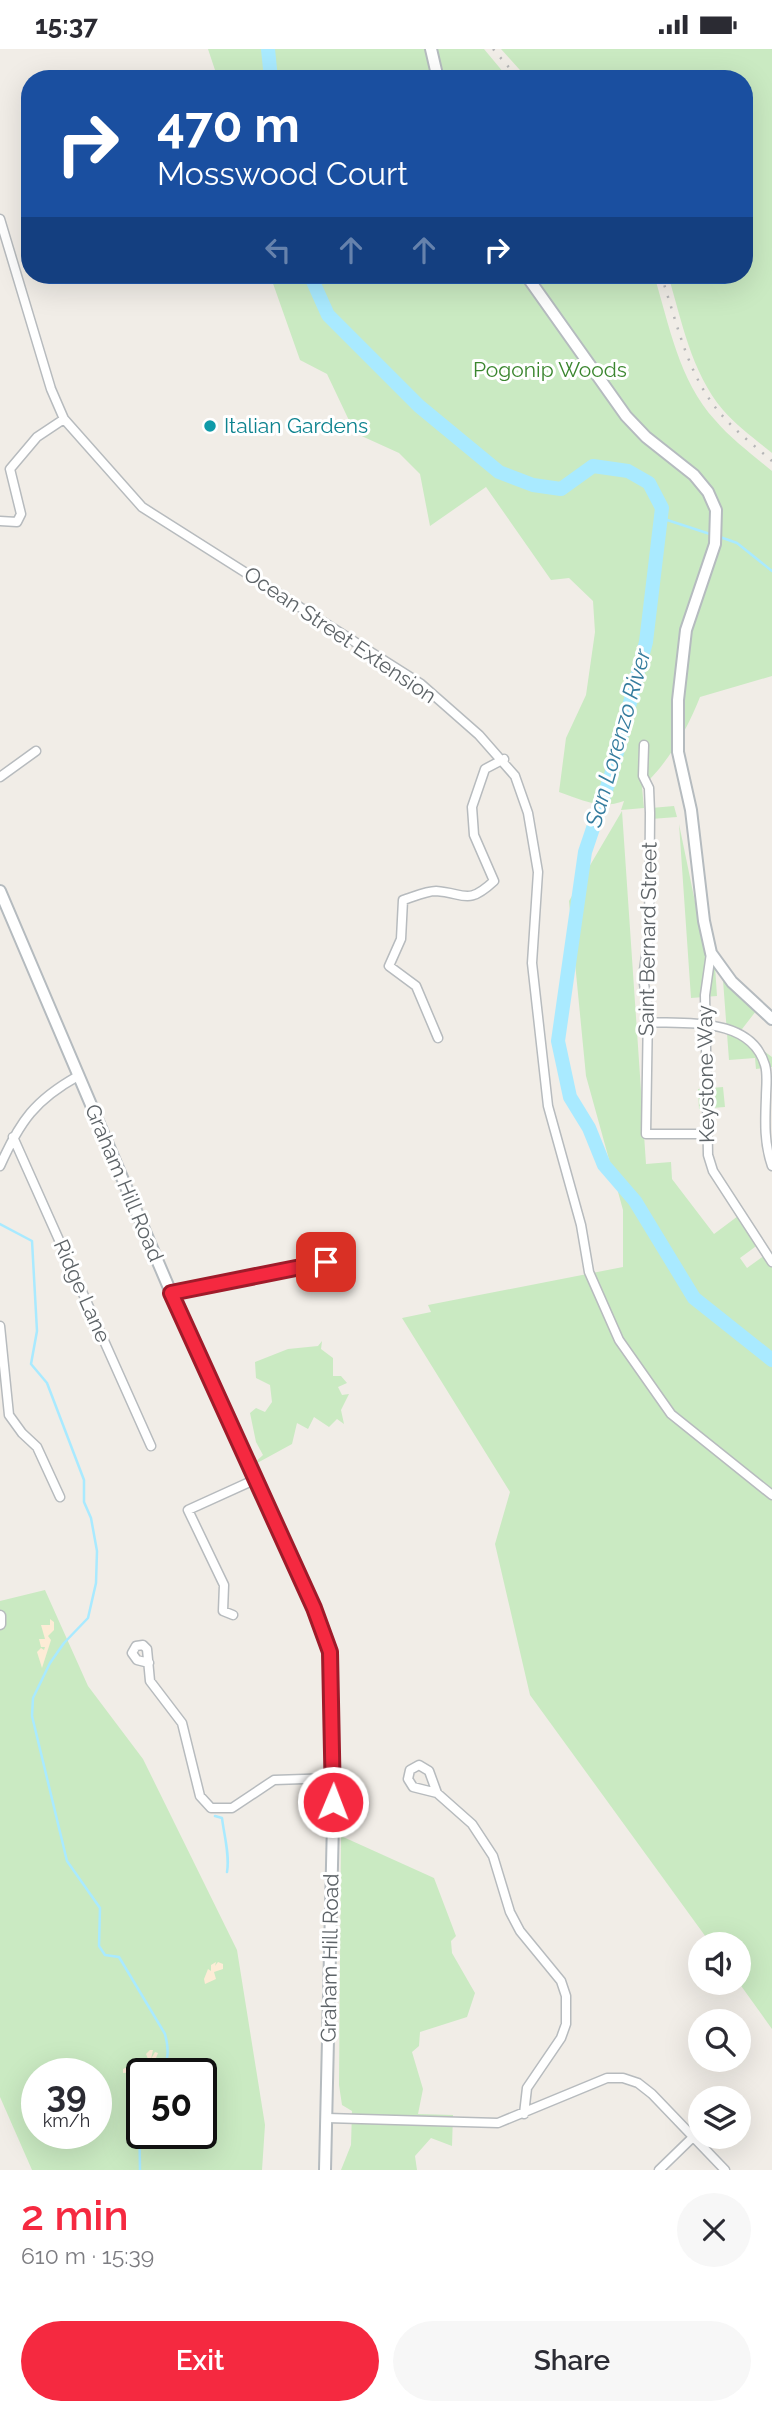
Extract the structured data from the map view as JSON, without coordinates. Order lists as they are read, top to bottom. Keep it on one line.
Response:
{"streets":{"main road":["Graham Hill Road"],"street":["Ocean Street Extension","Saint Bernard Street","Keystone Way","Ridge Lane"]},"crossings":[["Saint Bernard Street","Keystone Way"]],"water":["San Lorenzo River"],"parks":["Pogonip Woods"],"places":["Italian Gardens"],"page":{"status":"15:37","turn":["470 m","Mosswood Court"],"speed":"39 km/h","limit":"50","heading":["2 min","610 m · 15:39"],"buttons":["Exit","Share"]}}
